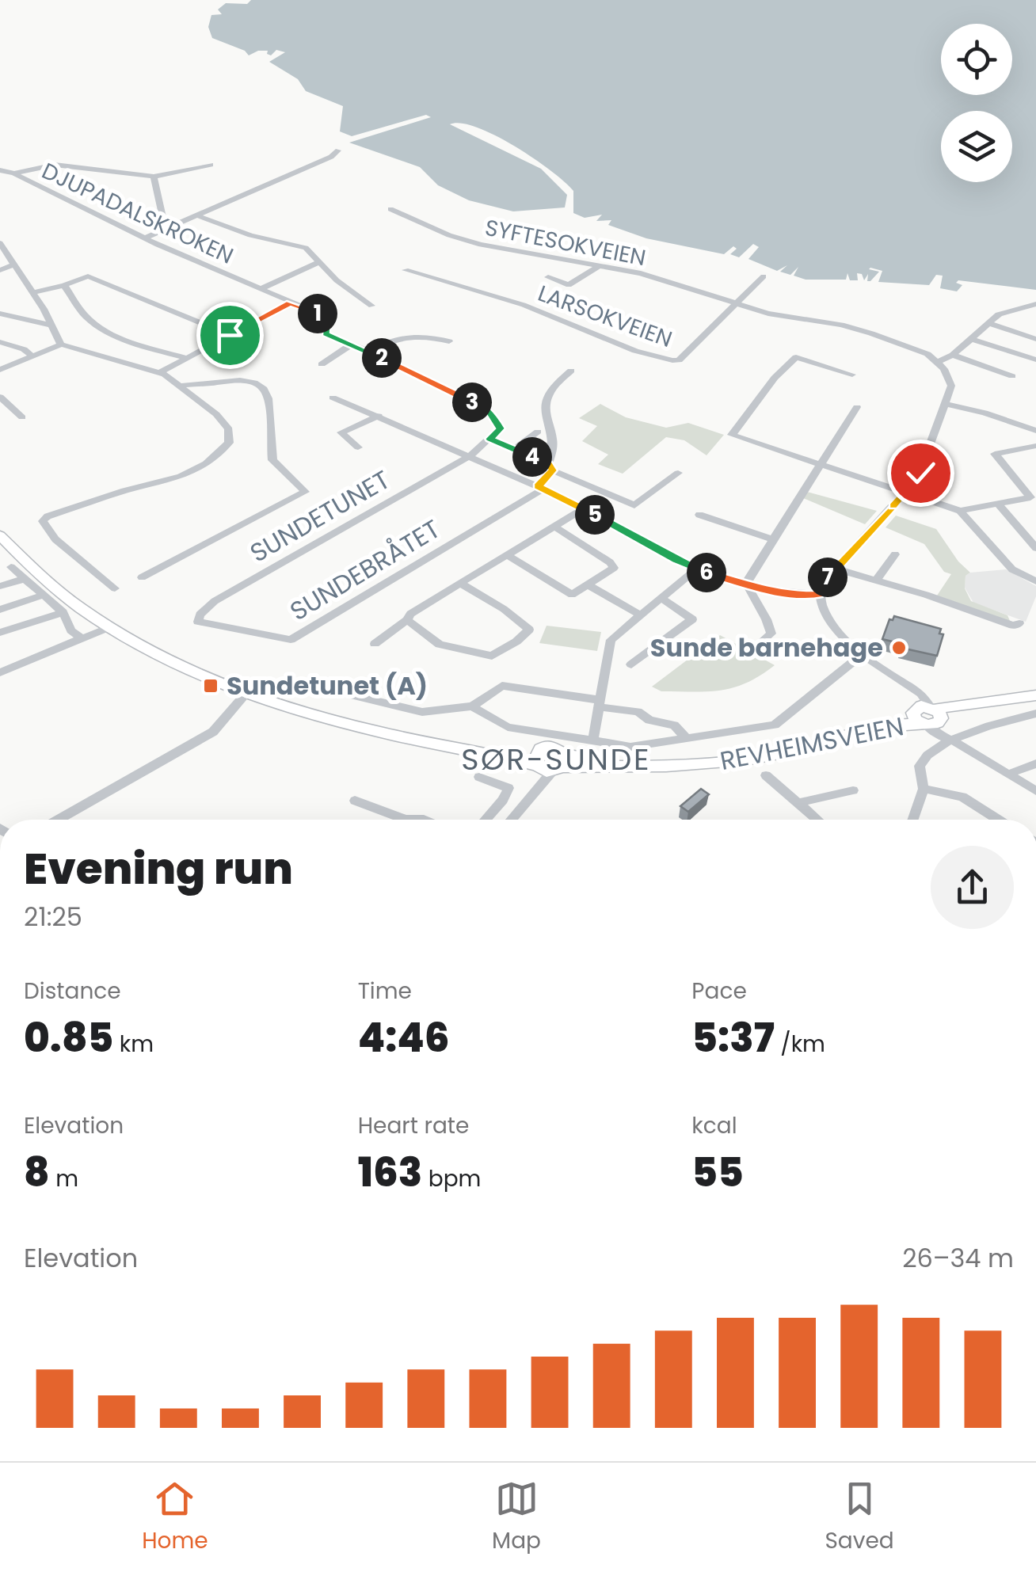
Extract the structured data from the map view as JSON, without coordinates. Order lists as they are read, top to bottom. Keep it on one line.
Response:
{"streets":{"main road":["REVHEIMSVEIEN"],"street":["DJUPADALSKROKEN","SYFTESOKVEIEN","LARSOKVEIEN","SUNDETUNET","SUNDEBRÅTET"]},"crossings":[["SYFTESOKVEIEN","LARSOKVEIEN"],["SUNDETUNET","SUNDEBRÅTET"]],"districts":["SØR-SUNDE"],"places":{"other":["Sunde barnehage"],"transit":["Sundetunet (A)"]},"page":{"pins":["1","2","3","4","5","6","7"],"heading":["Evening run","21:25"],"stats":[["Distance","0.85 km"],["Time","4:46"],["Pace","5:37 /km"],["Elevation","8 m"],["Heart rate","163 bpm"],["kcal","55"]],"chart":["Elevation","26–34 m"],"tabs":["Home","Map","Saved"]}}
